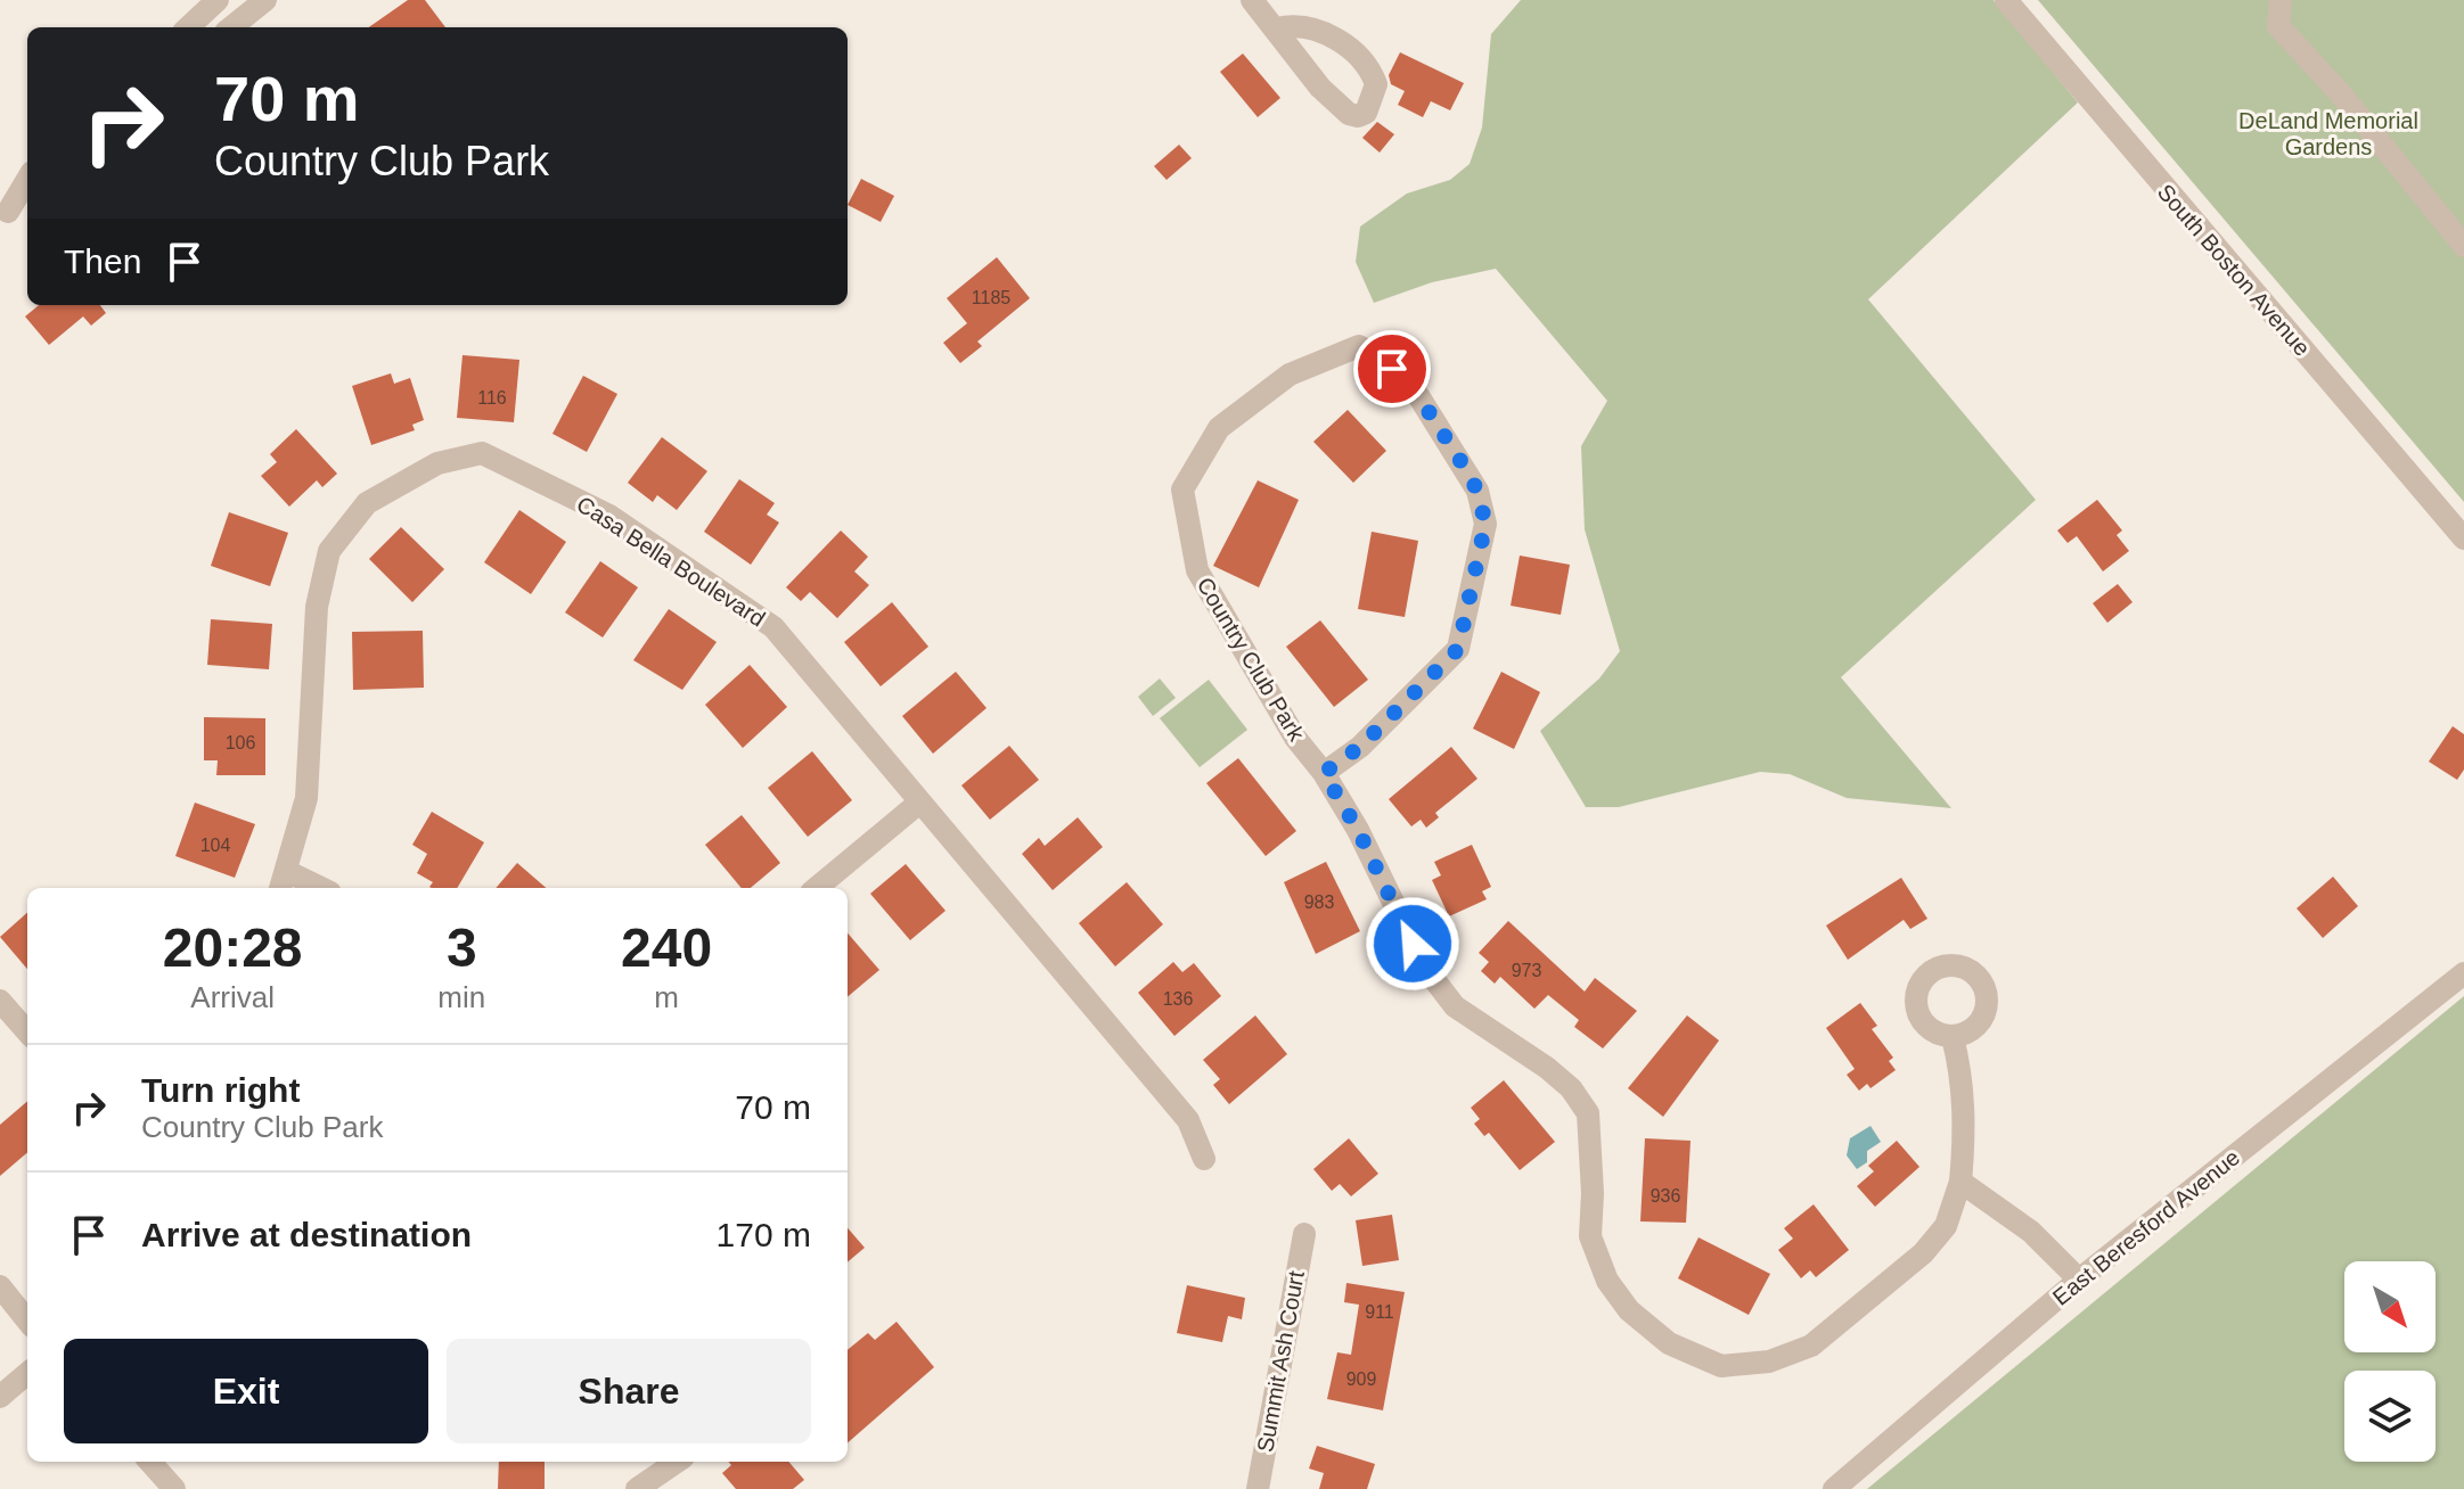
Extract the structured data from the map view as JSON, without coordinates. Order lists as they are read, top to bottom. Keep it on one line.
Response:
{"streets":{"street":["South Boston Avenue","Casa Bella Boulevard","Country Club Park","East Beresford Avenue","Summit Ash Court"]},"parks":["DeLand Memorial Gardens"],"house_numbers":["1185","116","106","104","983","973","136","936","911","909"],"north":"bottom right","page":{"turn":["70 m","Country Club Park"],"then":"Then","eta":["20:28","Arrival","3","min","240","m"],"list":[{"name":"Turn right","note":"Country Club Park","value":"70 m"},{"name":"Arrive at destination","value":"170 m"}],"buttons":["Exit","Share"]}}
